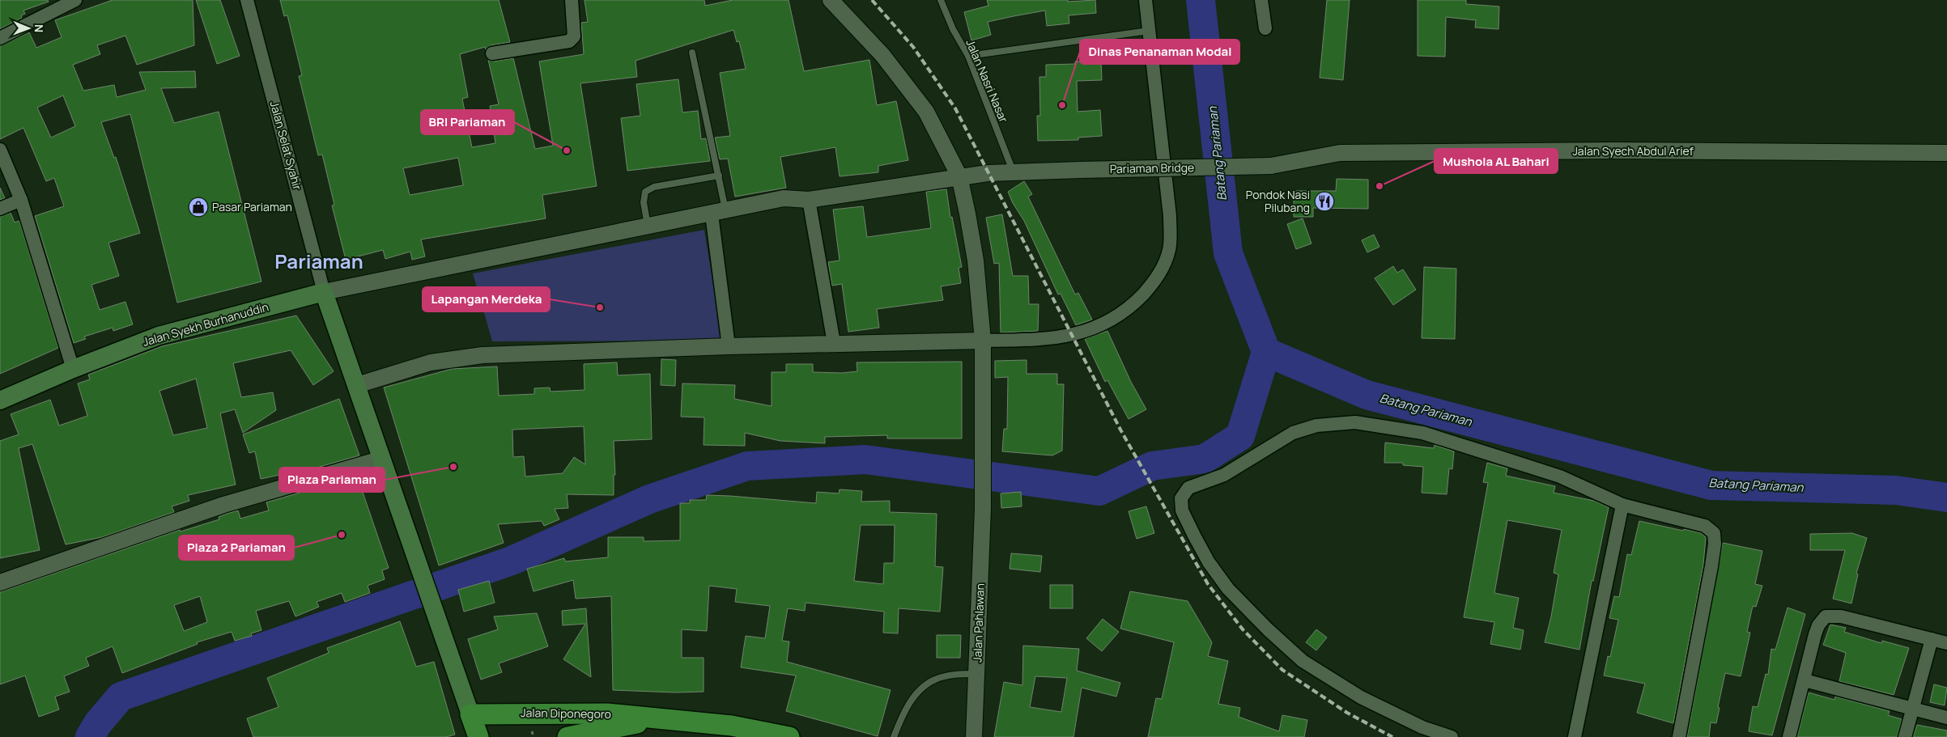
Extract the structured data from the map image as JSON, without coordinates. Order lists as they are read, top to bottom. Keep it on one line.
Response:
{"streets":{"main road":["Jalan Syekh Burhanuddin","Jalan Diponegoro"],"street":["Jalan Selat Syahir","Jalan Syech Abdul Arief","Pariaman Bridge","Jalan Pahlawan"],"lane":["Jalan Nasri Nasar"]},"crossings":[["Jalan Nasri Nasar","Pariaman Bridge"],["Jalan Selat Syahir","Pariaman Bridge"],["Jalan Selat Syahir","Jalan Syekh Burhanuddin"],["Jalan Syech Abdul Arief","Pariaman Bridge"],["Pariaman Bridge","Jalan Syekh Burhanuddin"],["Pariaman Bridge","Jalan Pahlawan"]],"districts":["Pariaman"],"water":["Batang Pariaman"],"places":{"other":["Dinas Penanaman Modal","BRI Pariaman","Mushola AL Bahari","Lapangan Merdeka","Plaza Pariaman","Plaza 2 Pariaman"],"restaurant":["Pondok Nasi Pilubang"],"shop":["Pasar Pariaman"]},"north":"right"}
